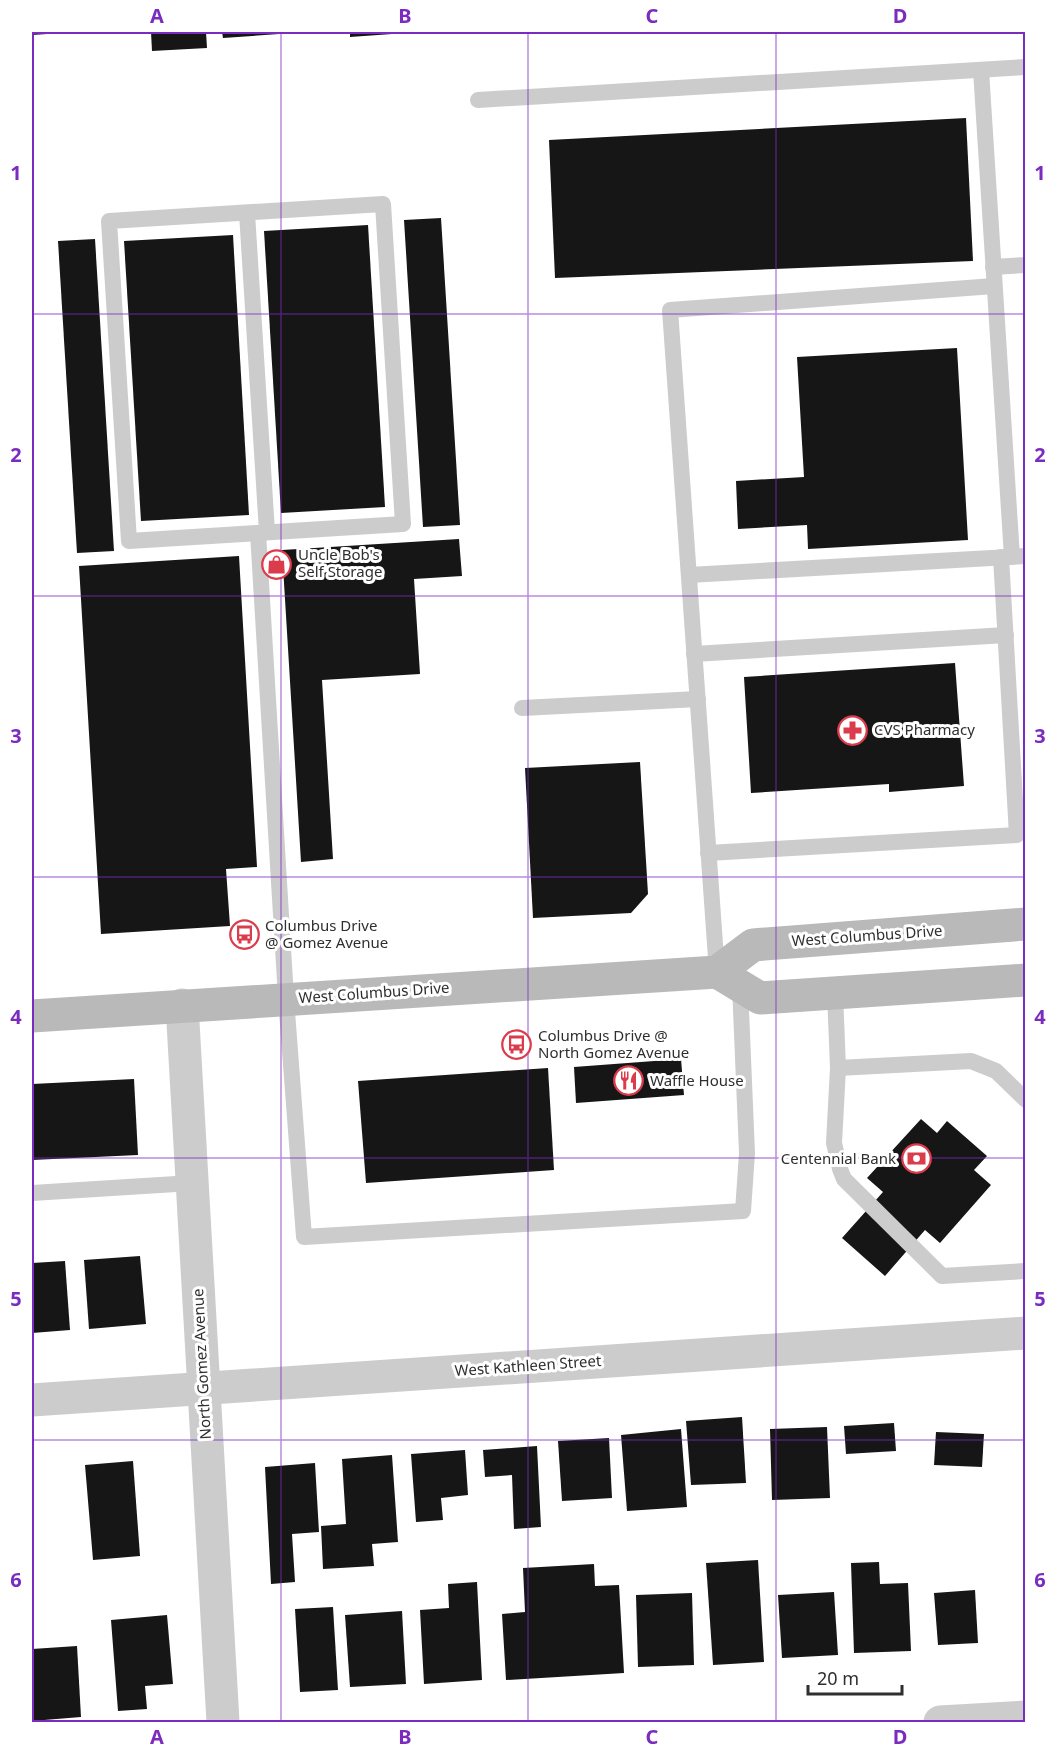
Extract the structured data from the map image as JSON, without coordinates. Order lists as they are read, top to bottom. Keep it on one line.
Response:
{"streets":{"main road":["West Columbus Drive"],"street":["North Gomez Avenue","West Kathleen Street"]},"crossings":[["West Columbus Drive","North Gomez Avenue"],["North Gomez Avenue","West Kathleen Street"]],"places":{"shop":["Uncle Bob's Self Storage"],"pharmacy":["CVS Pharmacy"],"bus stop":["Columbus Drive @ Gomez Avenue","Columbus Drive @ North Gomez Avenue"],"restaurant":["Waffle House"],"bank":["Centennial Bank"]},"scale_bar":"20 m","grid":{"columns":["A","B","C","D"],"rows":["1","2","3","4","5","6"]}}
